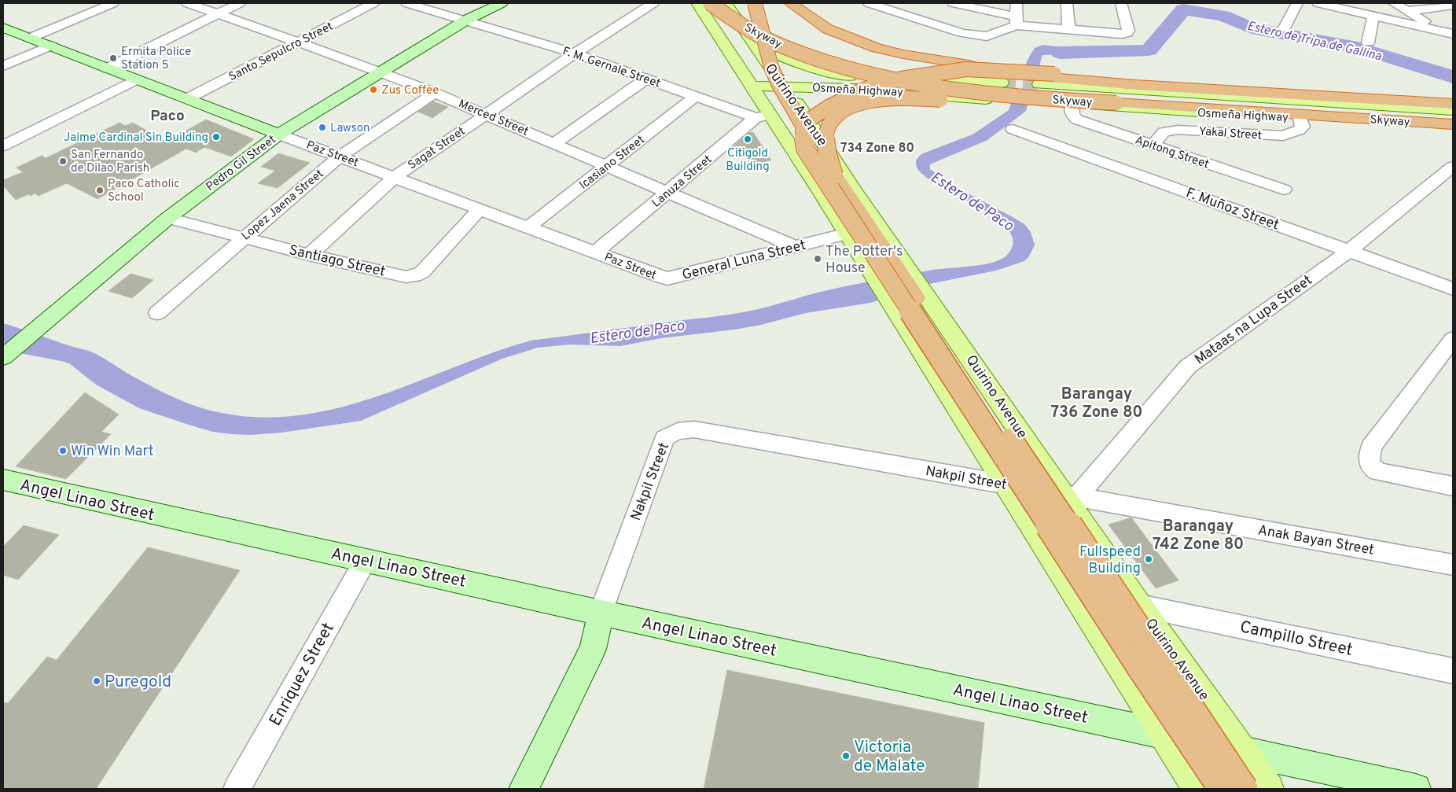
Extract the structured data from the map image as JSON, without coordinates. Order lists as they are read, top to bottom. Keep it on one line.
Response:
{"streets":{"highway":["Skyway"],"main road":["Osmeña Highway","Quirino Avenue","Paz Street","Pedro Gil Street","Nakpil Street","Angel Linao Street"],"street":["Santo Sepulcro Street","F. M. Gernale Street","Merced Street","Yakal Street","Sagat Street","Apitong Street","Icasiano Street","Lanuza Street","Lopez Jaena Street","F. Muñoz Street","General Luna Street","Santiago Street","Mataas na Lupa Street","Anak Bayan Street","Campillo Street","Enriquez Street"]},"crossings":[["Skyway","Osmeña Highway"],["Santo Sepulcro Street","Merced Street"],["Santo Sepulcro Street","Paz Street"],["F. M. Gernale Street","Quirino Avenue"],["F. M. Gernale Street","Sagat Street"],["F. M. Gernale Street","Icasiano Street"],["F. M. Gernale Street","Pedro Gil Street"],["F. M. Gernale Street","Lanuza Street"],["Osmeña Highway","Quirino Avenue"],["Osmeña Highway","Yakal Street"],["Osmeña Highway","Apitong Street"],["Quirino Avenue","Lanuza Street"],["Quirino Avenue","General Luna Street"],["Quirino Avenue","Mataas na Lupa Street"],["Quirino Avenue","Nakpil Street"],["Quirino Avenue","Angel Linao Street"],["Quirino Avenue","Anak Bayan Street"],["Quirino Avenue","Campillo Street"],["Merced Street","Sagat Street"],["Merced Street","Icasiano Street"],["Merced Street","Pedro Gil Street"],["Merced Street","Lanuza Street"],["Merced Street","Lopez Jaena Street"],["Merced Street","General Luna Street"],["Yakal Street","Apitong Street"],["Sagat Street","Paz Street"],["Sagat Street","Santiago Street"],["Paz Street","Icasiano Street"],["Paz Street","Pedro Gil Street"],["Paz Street","Lanuza Street"],["Paz Street","Lopez Jaena Street"],["Paz Street","General Luna Street"],["Paz Street","Santiago Street"],["Pedro Gil Street","Santiago Street"],["Lopez Jaena Street","Santiago Street"],["F. Muñoz Street","Mataas na Lupa Street"],["Mataas na Lupa Street","Nakpil Street"],["Mataas na Lupa Street","Anak Bayan Street"],["Nakpil Street","Angel Linao Street"],["Nakpil Street","Anak Bayan Street"],["Angel Linao Street","Enriquez Street"]],"districts":["Paco","734 Zone 80","Barangay 736 Zone 80","Barangay 742 Zone 80"],"water":["Estero de Tripa de Gallina","Estero de Paco"],"places":["Ermita Police Station 5","Zus Coffee","Lawson","Jaime Cardinal Sin Building","Citigold Building","San Fernando de Dilao Parish","Paco Catholic School","The Potter's House","Win Win Mart","Fullspeed Building","Puregold","Victoria de Malate"]}
